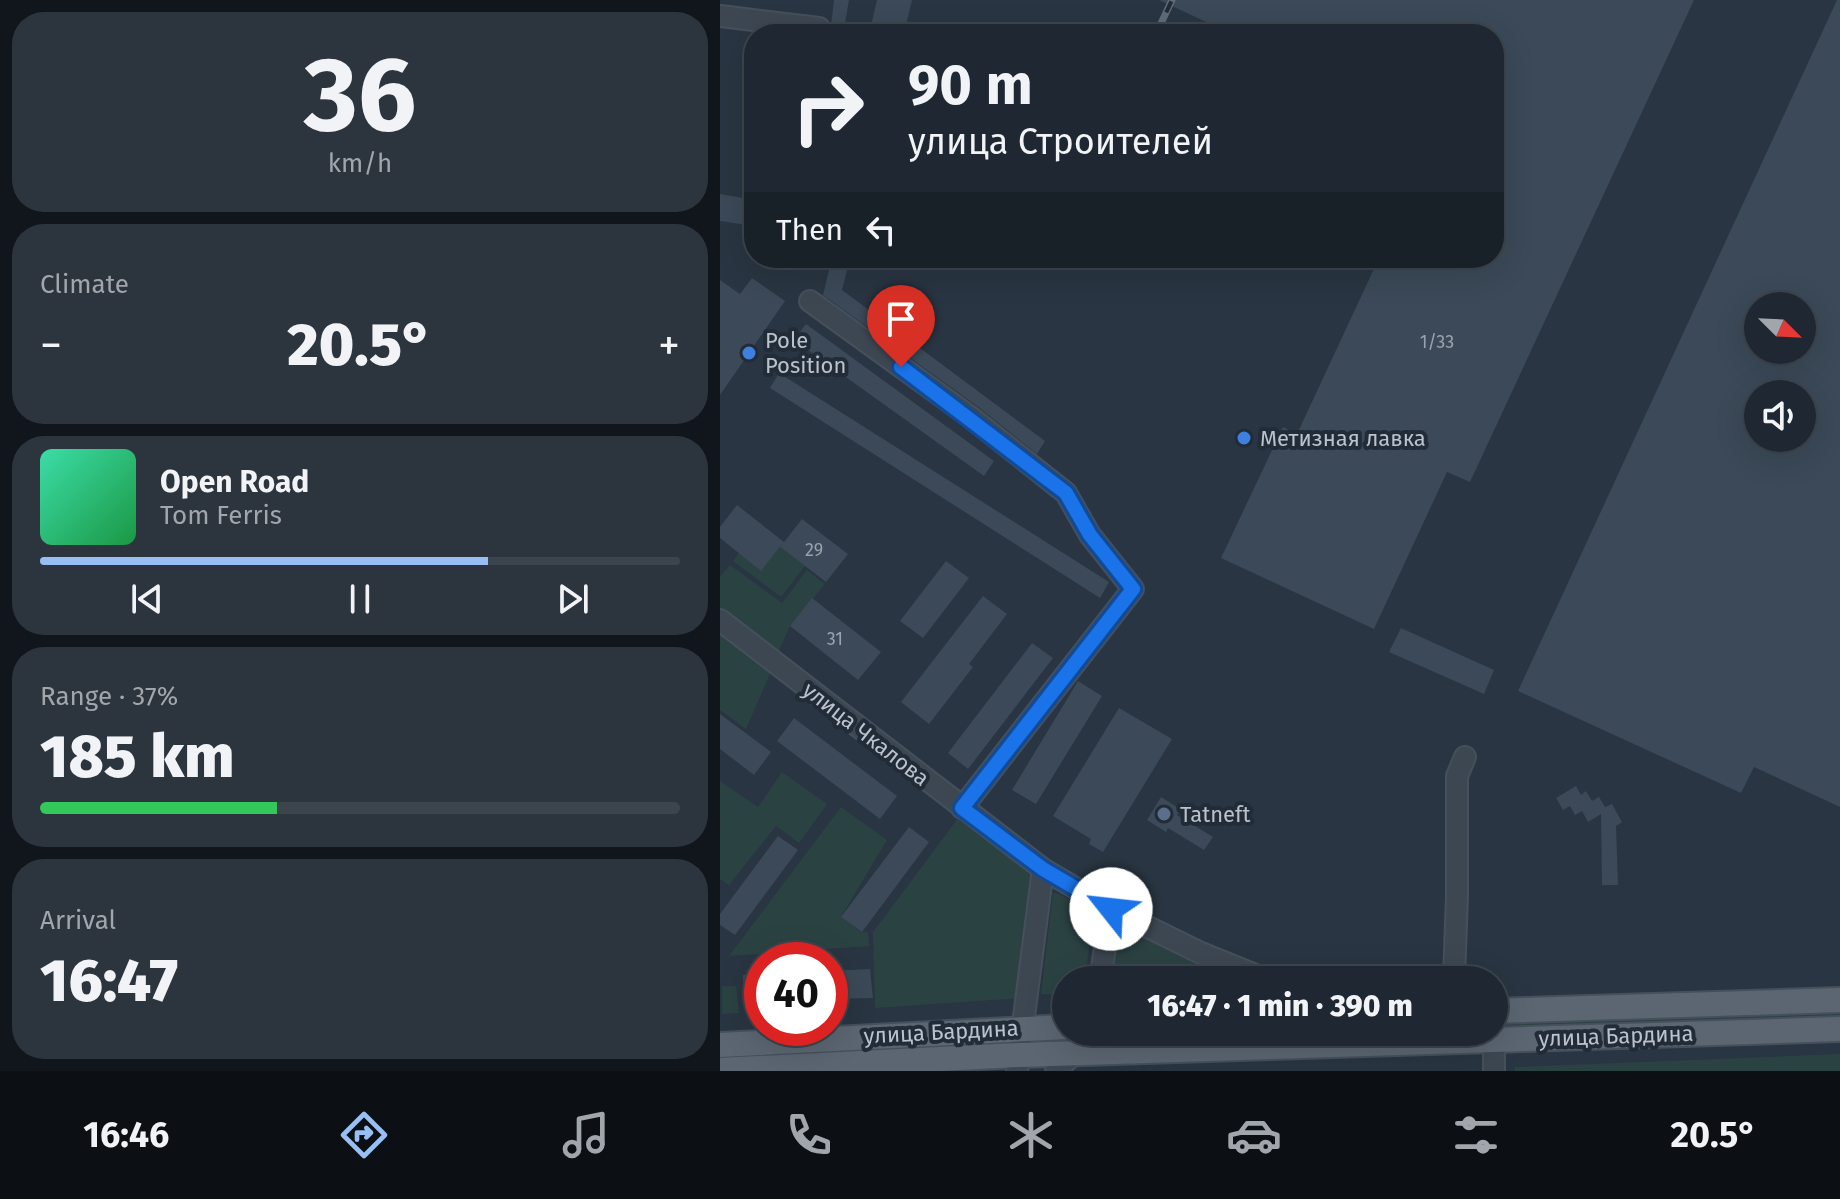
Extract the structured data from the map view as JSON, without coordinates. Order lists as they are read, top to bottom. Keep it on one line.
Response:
{"streets":{"main road":["улица Бардина"],"street":["улица Чкалова"]},"places":["Pole Position","Метизная лавка","Tatneft"],"house_numbers":["1/33","29","31"],"north":"bottom right","page":{"tile":[["36","km/h"],"Climate",["Range · 37%","185 km"],["Arrival","16:47"]],"turn":["90 m","улица Строителей"],"then":"Then","heat":["−","20.5°","+"],"song":["Open Road","Tom Ferris"],"limit":"40","trip":"16:47 · 1 min · 390 m","tabs":["16:46","20.5°"]}}
